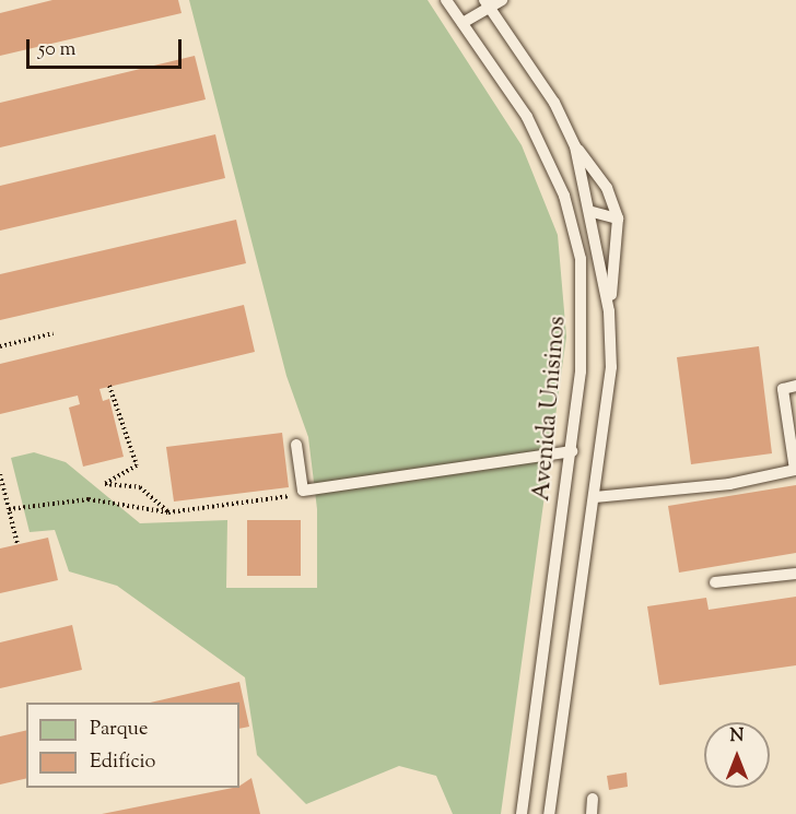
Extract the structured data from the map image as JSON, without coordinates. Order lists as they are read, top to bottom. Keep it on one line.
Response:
{"streets":{"lane":["Avenida Unisinos"]},"legend":["Parque","Edifício"],"scale_bar":"50 m","north":"top"}
